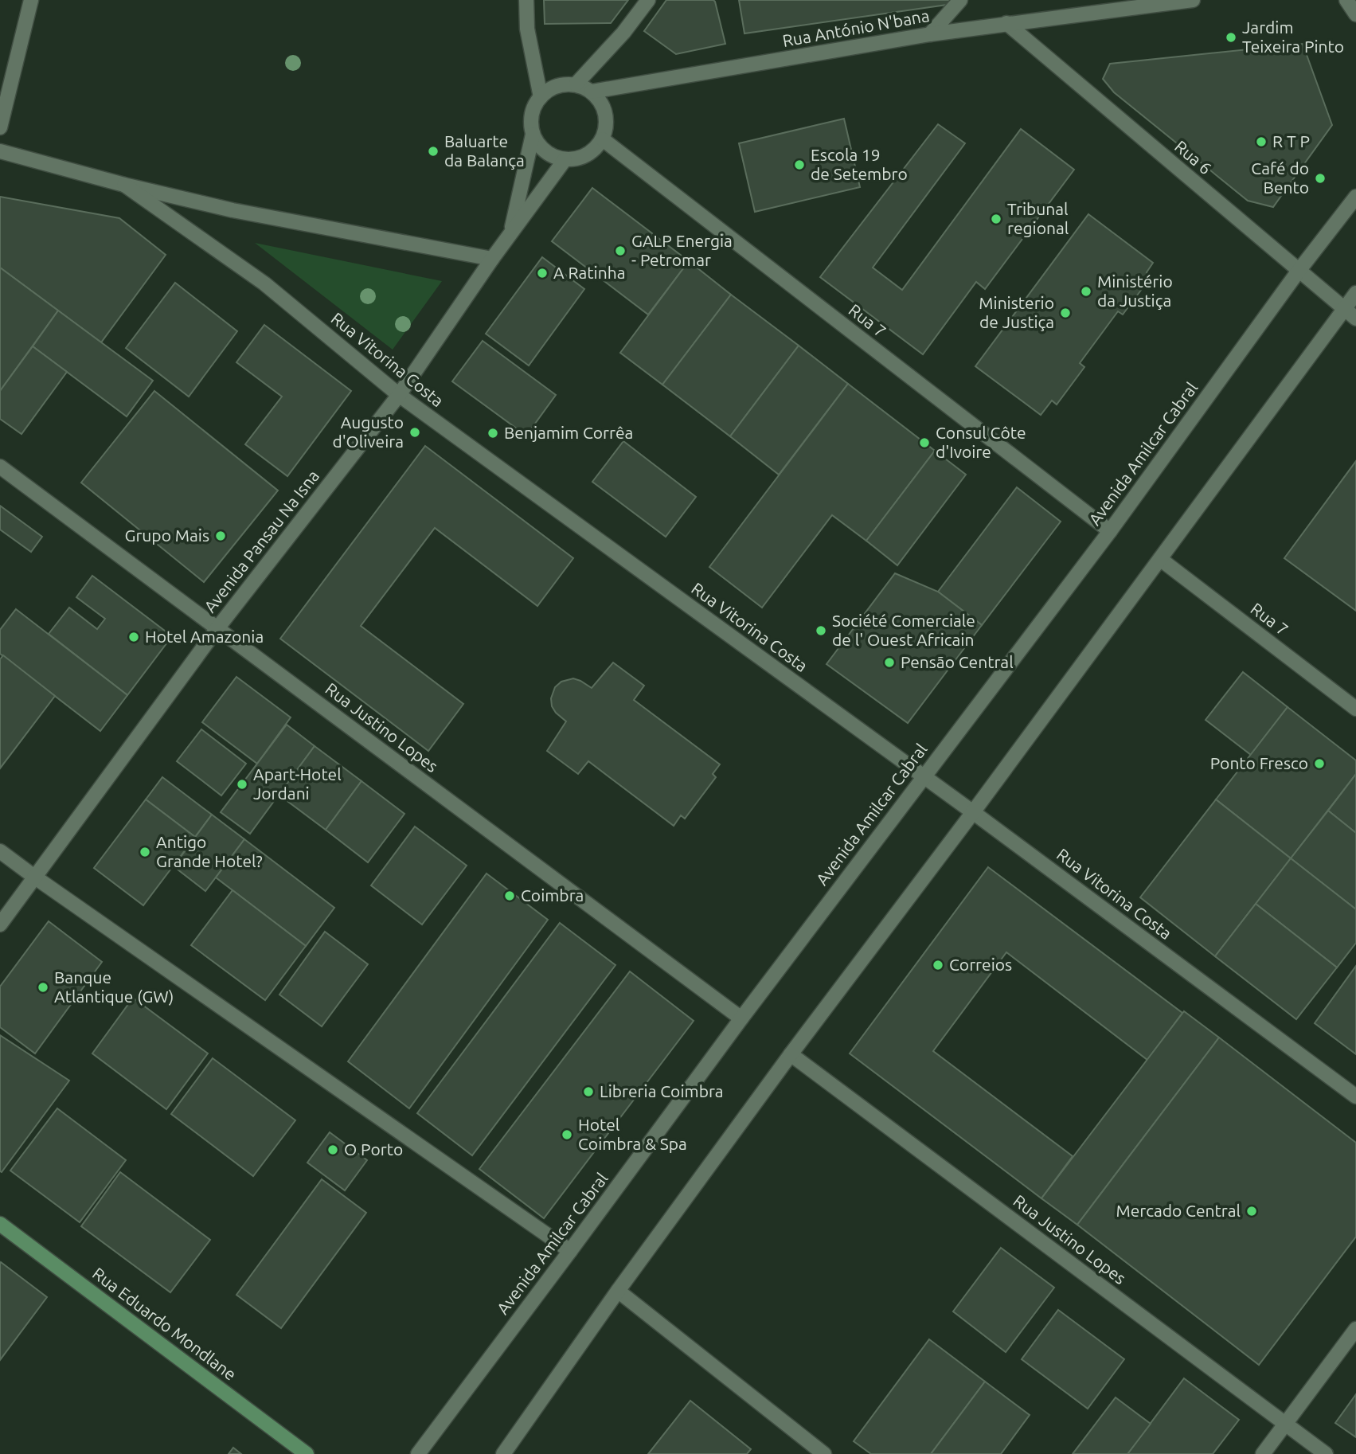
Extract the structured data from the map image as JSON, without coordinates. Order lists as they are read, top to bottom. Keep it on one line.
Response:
{"streets":{"street":["Rua António N'bana","Rua 6","Rua 7","Rua Vitorina Costa","Avenida Amilcar Cabral","Avenida Pansau Na Isna","Rua Justino Lopes","Rua Eduardo Mondlane"]},"crossings":[["Rua António N'bana","Rua 6"],["Rua António N'bana","Rua 7"],["Rua António N'bana","Avenida Pansau Na Isna"],["Rua 6","Avenida Amilcar Cabral"],["Rua 7","Avenida Amilcar Cabral"],["Rua 7","Avenida Pansau Na Isna"],["Rua Vitorina Costa","Avenida Amilcar Cabral"],["Rua Vitorina Costa","Avenida Pansau Na Isna"],["Avenida Amilcar Cabral","Rua Justino Lopes"],["Avenida Pansau Na Isna","Rua Justino Lopes"]],"places":["Jardim Teixeira Pinto","R T P","Baluarte da Balança","Escola 19 de Setembro","Café do Bento","Tribunal regional","GALP Energia - Petromar","A Ratinha","Ministério da Justiça","Ministerio de Justiça","Augusto d'Oliveira","Benjamim Corrêa","Consul Côte d'Ivoire","Grupo Mais","Société Comerciale de l' Ouest Africain","Hotel Amazonia","Pensão Central","Ponto Fresco","Apart-Hotel Jordani","Antigo Grande Hotel?","Coimbra","Correios","Banque Atlantique (GW)","Libreria Coimbra","Hotel Coimbra & Spa","O Porto","Mercado Central"]}
